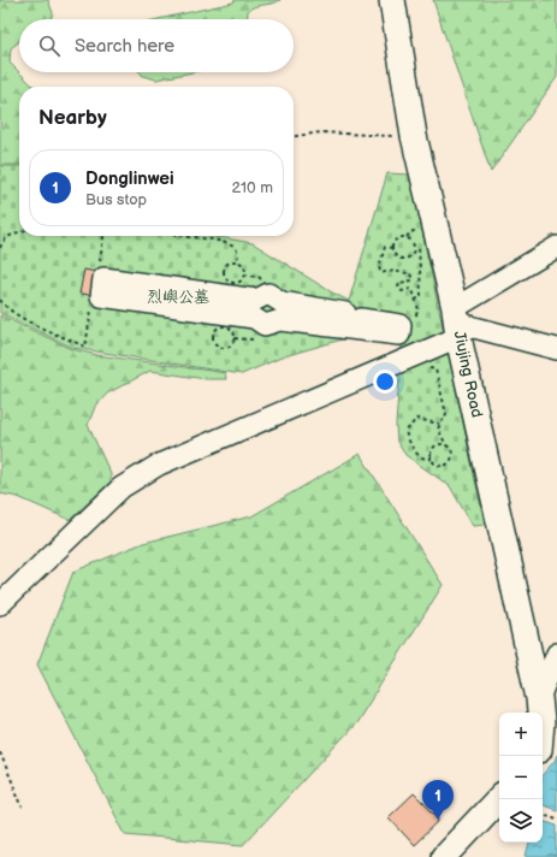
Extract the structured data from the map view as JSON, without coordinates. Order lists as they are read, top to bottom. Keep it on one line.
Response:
{"streets":{"main road":["Jiujing Road"]},"parks":["烈嶼公墓"],"page":{"search":"Search here","heading":"Nearby","list":[{"mark":"1","name":"Donglinwei","note":"Bus stop","value":"210 m"}],"map_buttons":["+","−"],"pins":"1"}}
